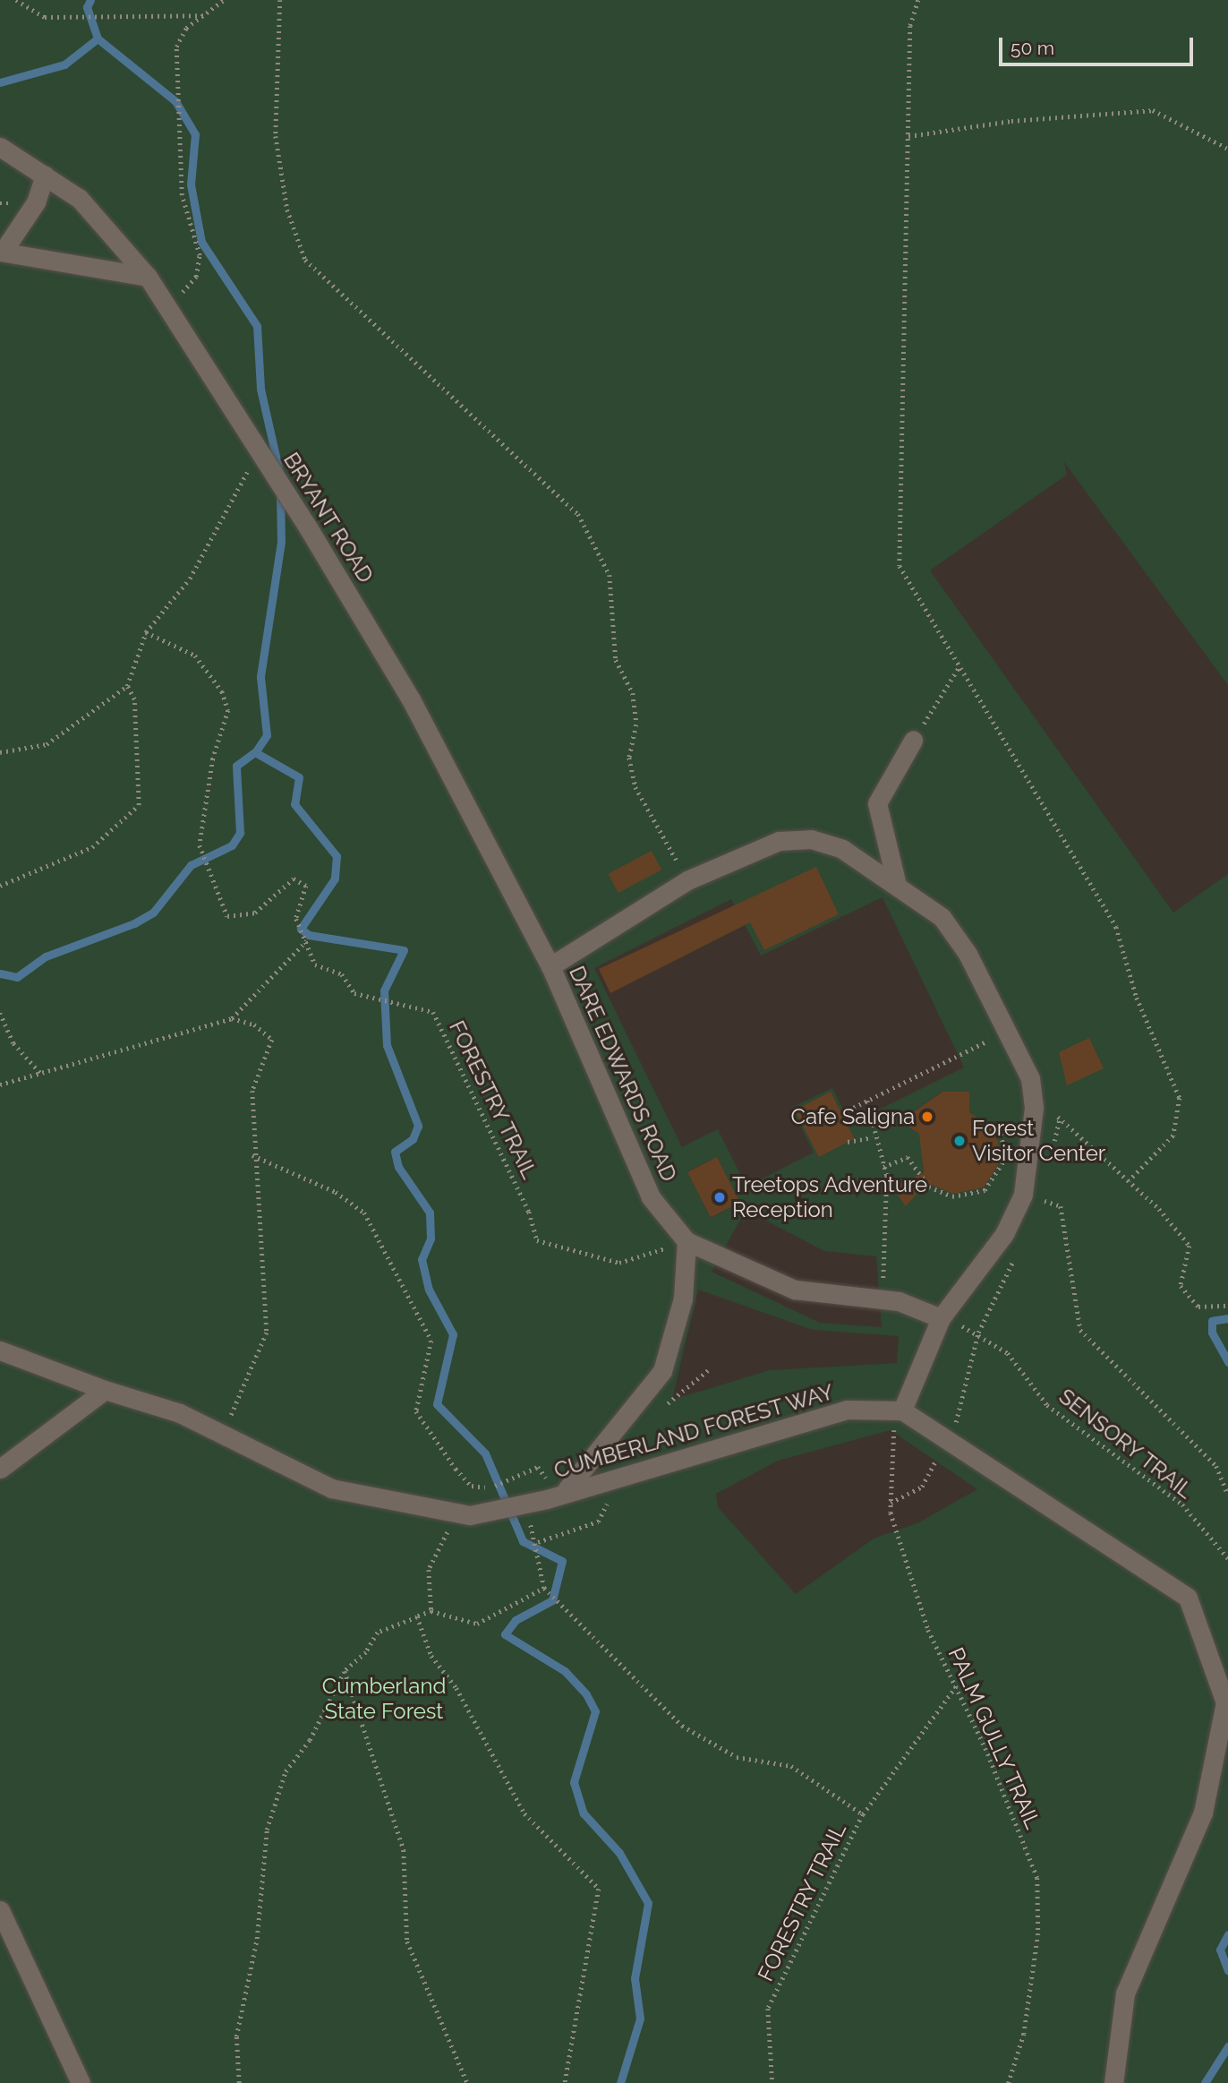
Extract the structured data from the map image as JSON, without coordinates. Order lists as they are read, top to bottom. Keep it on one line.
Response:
{"streets":{"lane":["BRYANT ROAD","DARE EDWARDS ROAD","CUMBERLAND FOREST WAY"],"path":["FORESTRY TRAIL","SENSORY TRAIL","PALM GULLY TRAIL"]},"crossings":[["BRYANT ROAD","DARE EDWARDS ROAD"],["DARE EDWARDS ROAD","FORESTRY TRAIL"],["CUMBERLAND FOREST WAY","PALM GULLY TRAIL"]],"parks":["Cumberland State Forest"],"places":["Cafe Saligna","Forest Visitor Center","Treetops Adventure Reception"],"scale_bar":"50 m"}
